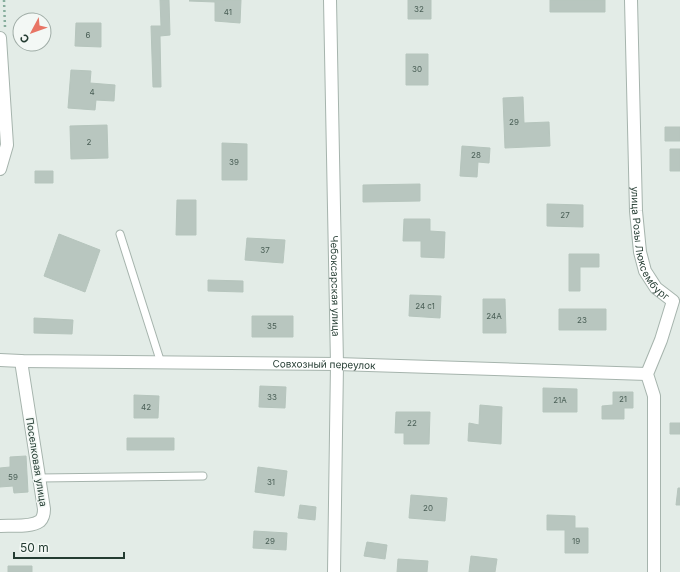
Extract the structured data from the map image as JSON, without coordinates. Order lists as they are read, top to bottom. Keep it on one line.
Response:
{"streets":{"street":["улица Розы Люксембург","Чебоксарская улица","Совхозный переулок","Поселковая улица"]},"crossings":[["улица Розы Люксембург","Совхозный переулок"],["Чебоксарская улица","Совхозный переулок"],["Совхозный переулок","Поселковая улица"]],"house_numbers":["32","41","6","30","4","29","2","28","39","27","37","24 с1","24А","23","35","33","21","21А","42","22","59","31","20","29","19"],"scale_bar":"50 m","north":"bottom left"}
